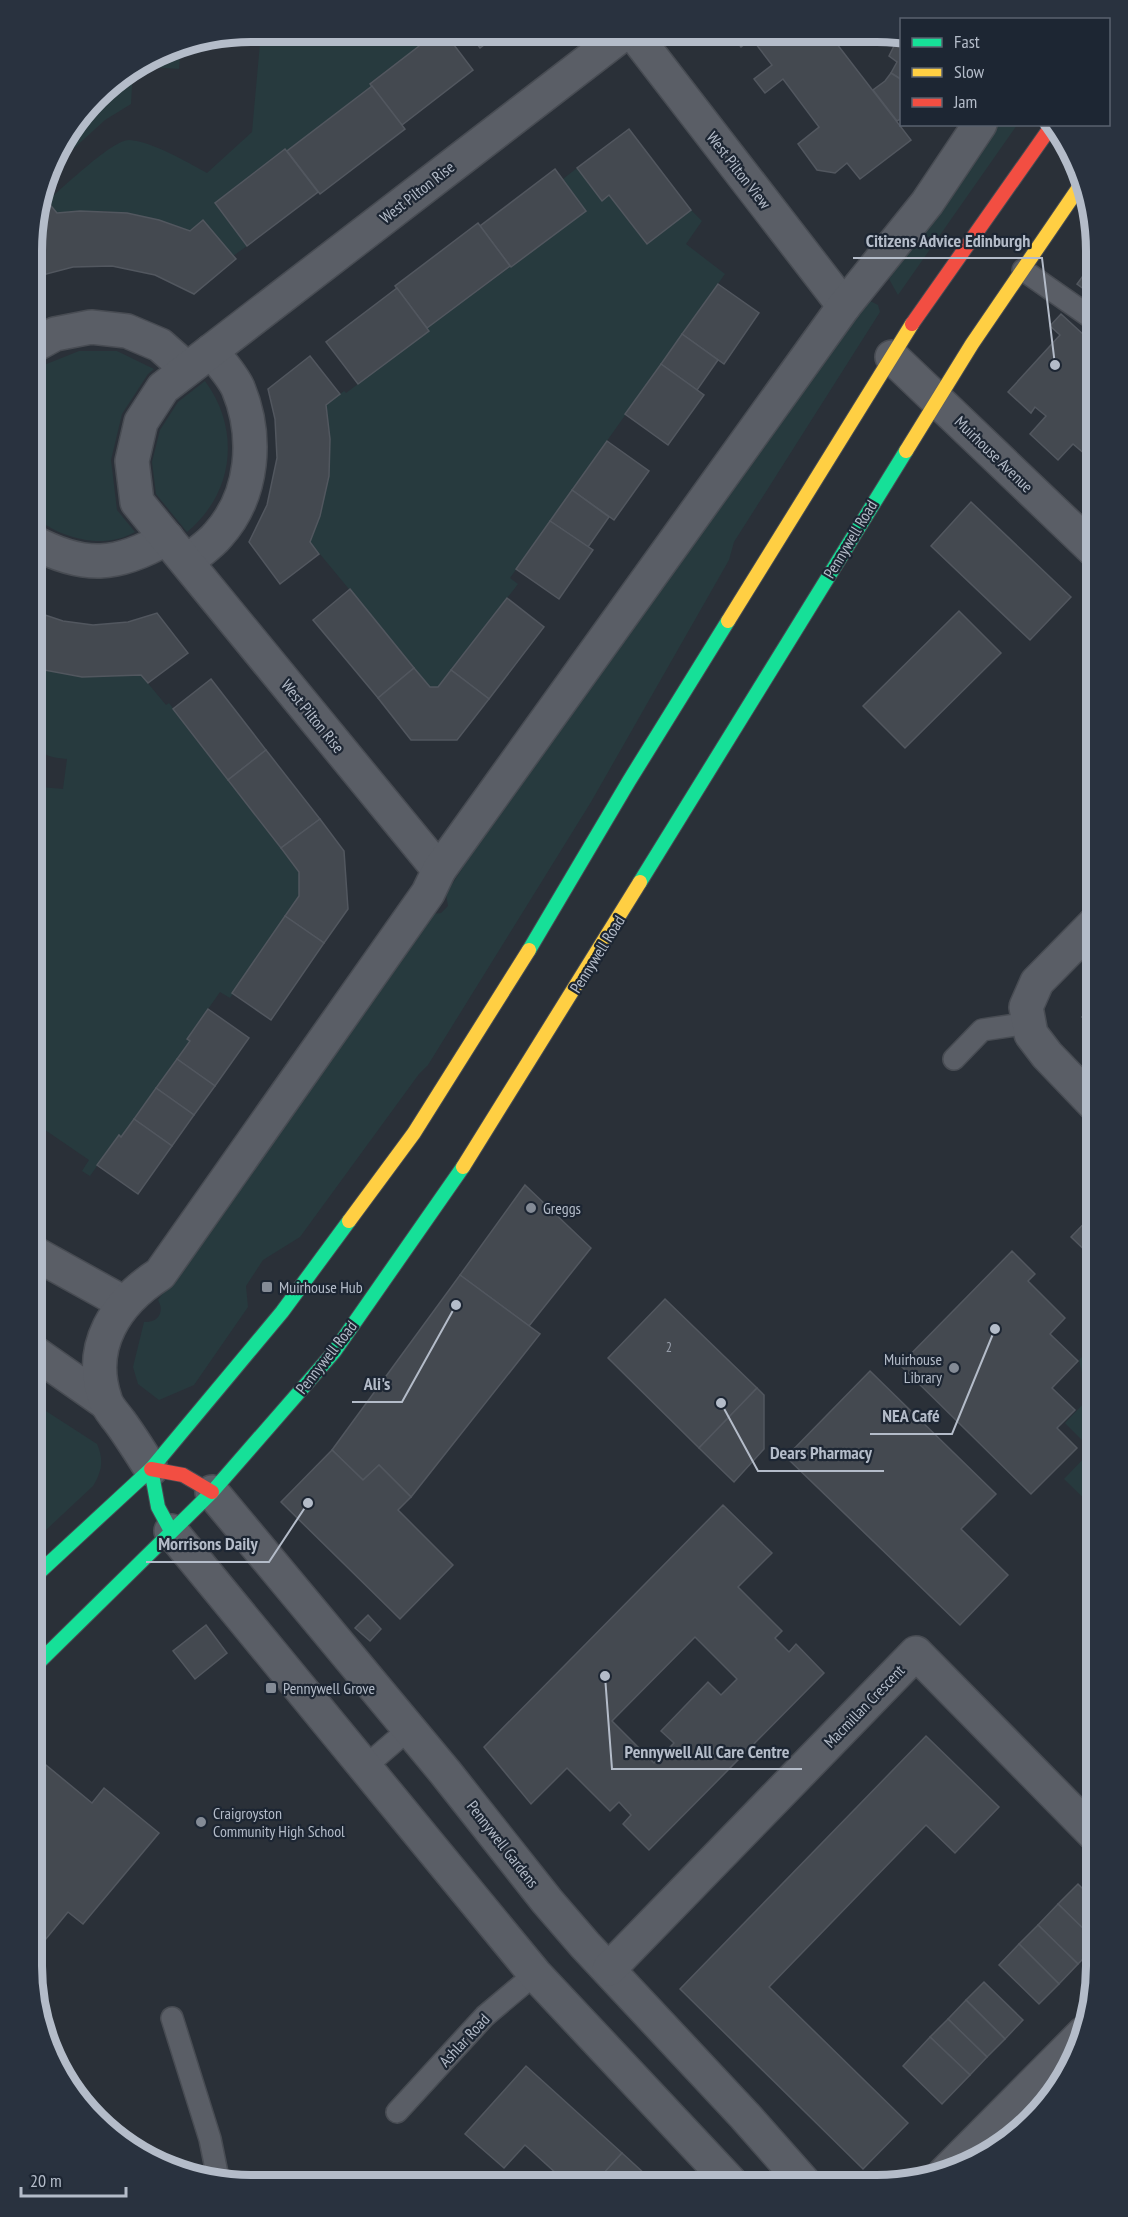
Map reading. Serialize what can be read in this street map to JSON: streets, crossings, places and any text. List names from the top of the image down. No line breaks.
{"streets":{"street":["West Pilton View","West Pilton Rise","Muirhouse Avenue","Pennywell Road","Macmillan Crescent","Pennywell Gardens"],"lane":["Ashlar Road"]},"crossings":[["Muirhouse Avenue","Pennywell Road"],["Pennywell Road","Pennywell Gardens"],["Macmillan Crescent","Pennywell Gardens"]],"places":{"other":["Citizens Advice Edinburgh","Greggs","Ali's","NEA Café","Muirhouse Library","Dears Pharmacy","Morrisons Daily","Pennywell All Care Centre","Craigroyston Community High School"],"transit":["Muirhouse Hub","Pennywell Grove"]},"house_numbers":["2"],"legend":["Fast","Slow","Jam"],"scale_bar":"20 m"}
